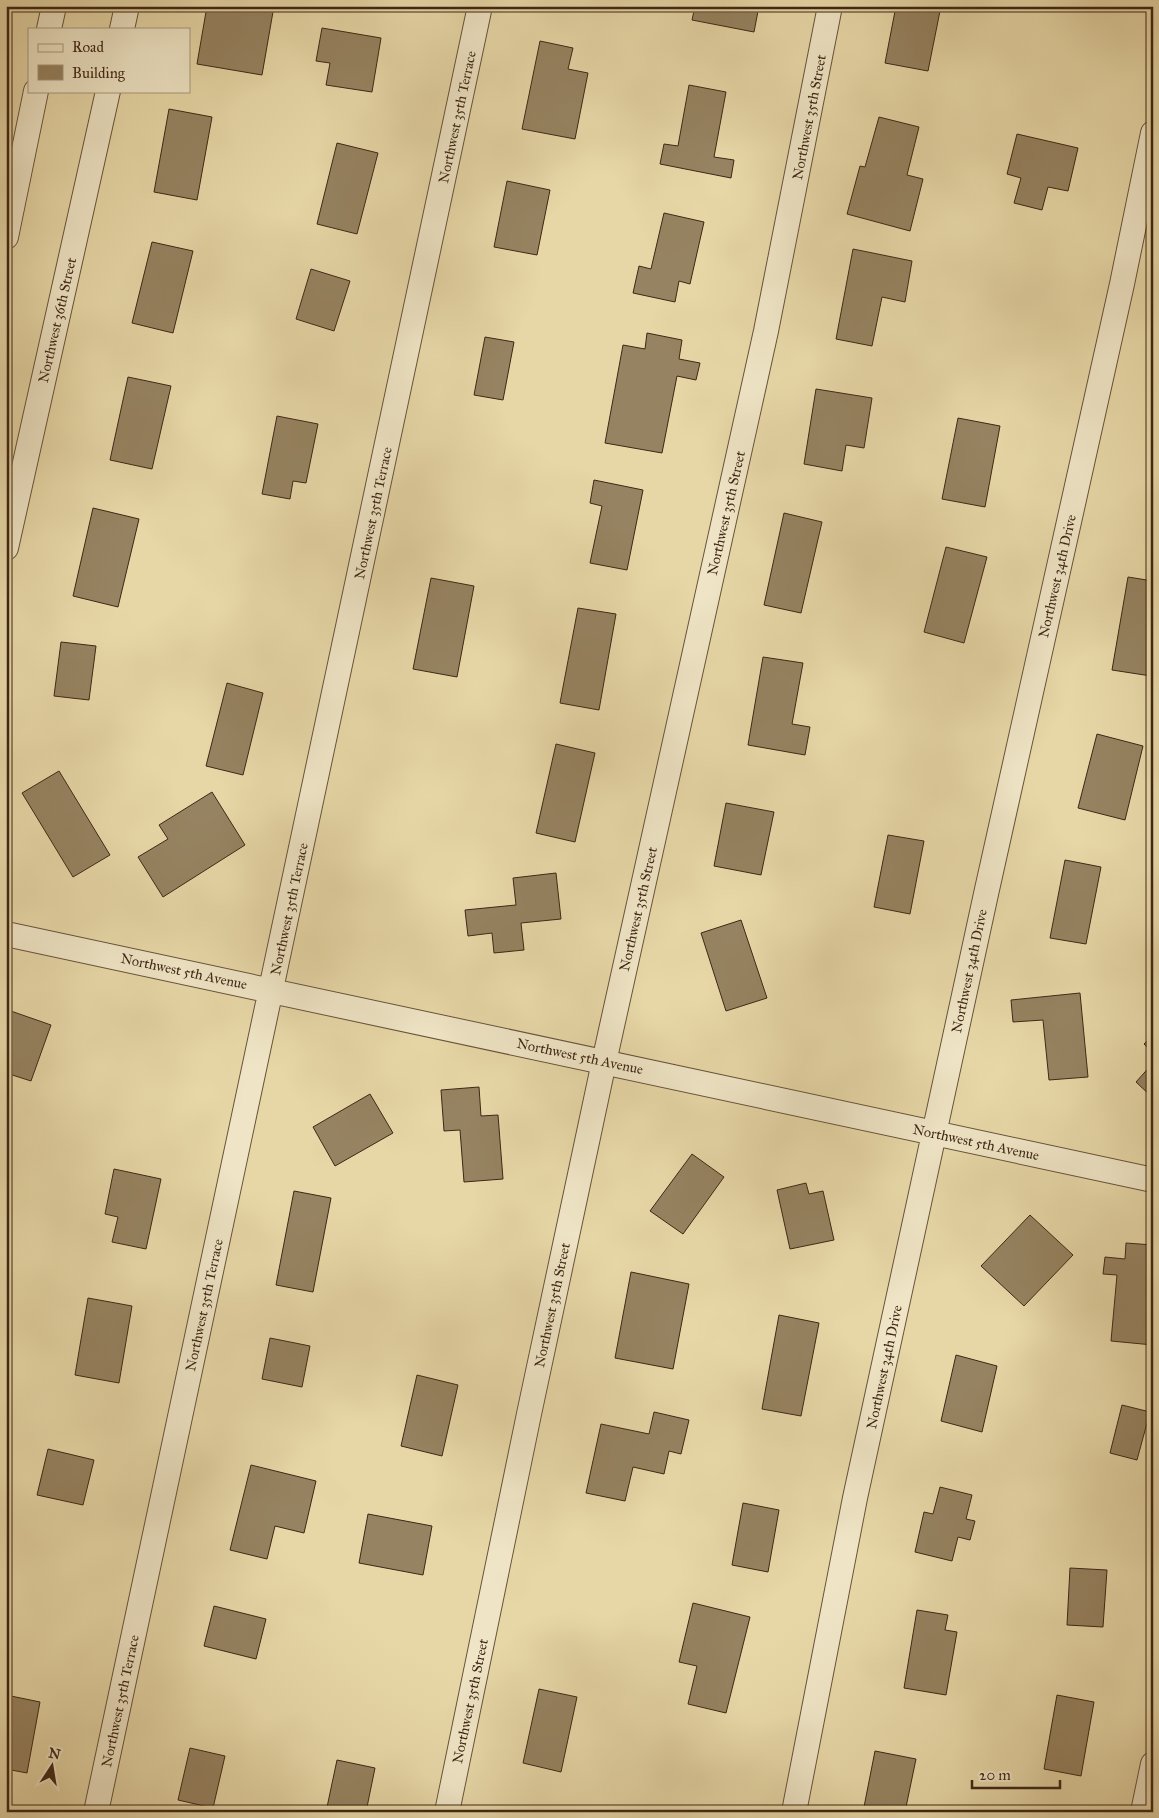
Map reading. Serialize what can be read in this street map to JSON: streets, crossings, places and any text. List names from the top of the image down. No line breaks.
{"streets":{"street":["Northwest 35th Terrace","Northwest 35th Street","Northwest 36th Street","Northwest 34th Drive","Northwest 5th Avenue"]},"crossings":[["Northwest 35th Terrace","Northwest 5th Avenue"],["Northwest 35th Street","Northwest 5th Avenue"],["Northwest 34th Drive","Northwest 5th Avenue"]],"legend":["Road","Building"],"scale_bar":"20 m","north":"top"}
